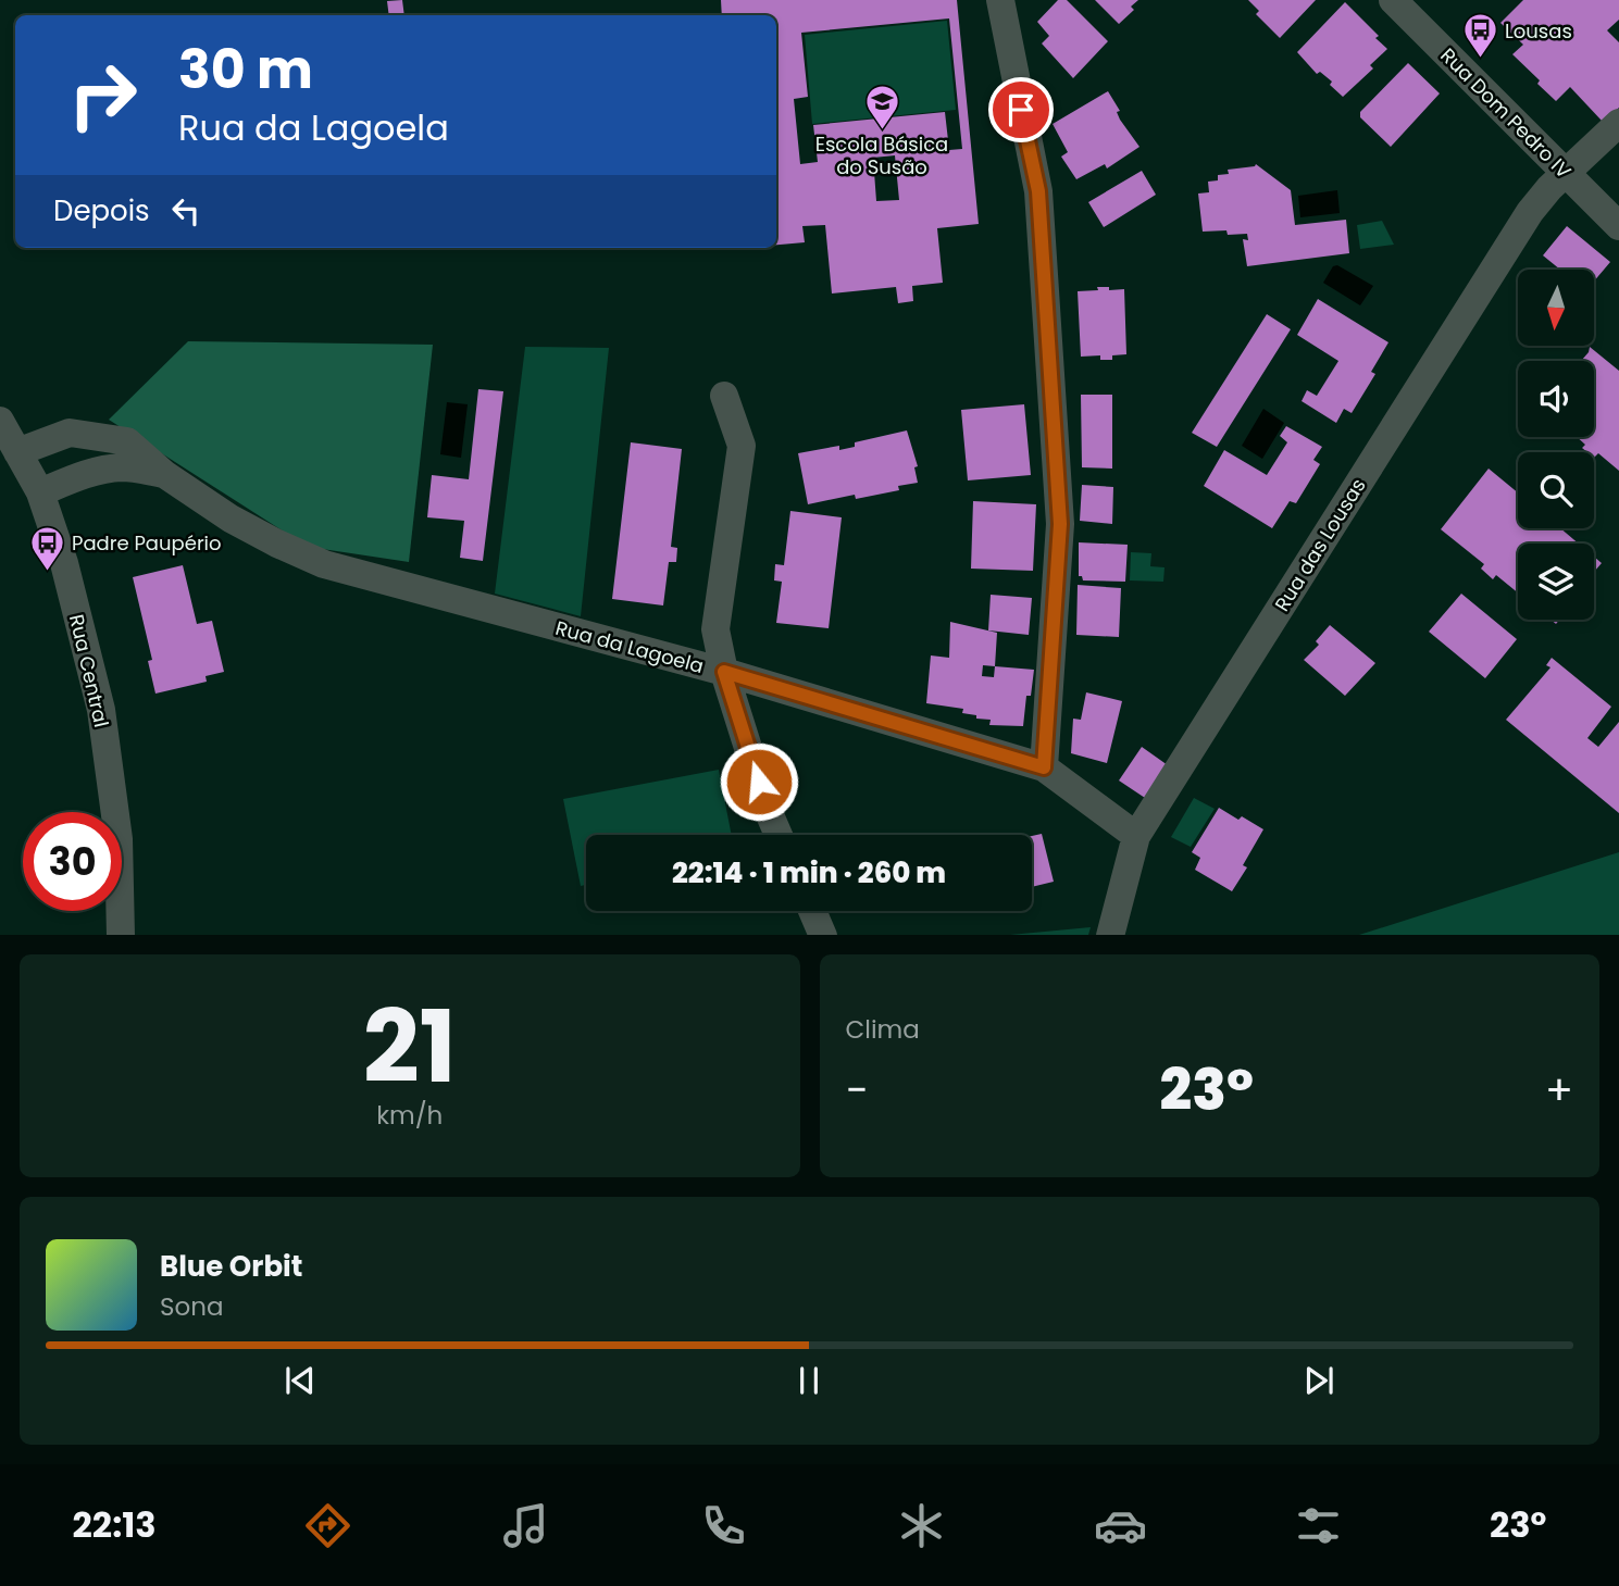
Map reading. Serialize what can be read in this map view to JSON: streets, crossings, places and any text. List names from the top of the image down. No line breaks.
{"streets":{"street":["Rua Dom Pedro IV","Rua das Lousas","Rua da Lagoela","Rua Central"]},"crossings":[["Rua Dom Pedro IV","Rua das Lousas"],["Rua das Lousas","Rua da Lagoela"],["Rua da Lagoela","Rua Central"]],"places":{"bus stop":["Lousas","Padre Paupério"],"school or university":["Escola Básica do Susão"]},"north":"bottom","page":{"turn":["30 m","Rua da Lagoela"],"then":"Depois","limit":"30","trip":"22:14 · 1 min · 260 m","tile":[["21","km/h"],"Clima"],"heat":["−","23°","+"],"song":["Blue Orbit","Sona"],"tabs":["22:13","23°"]}}
